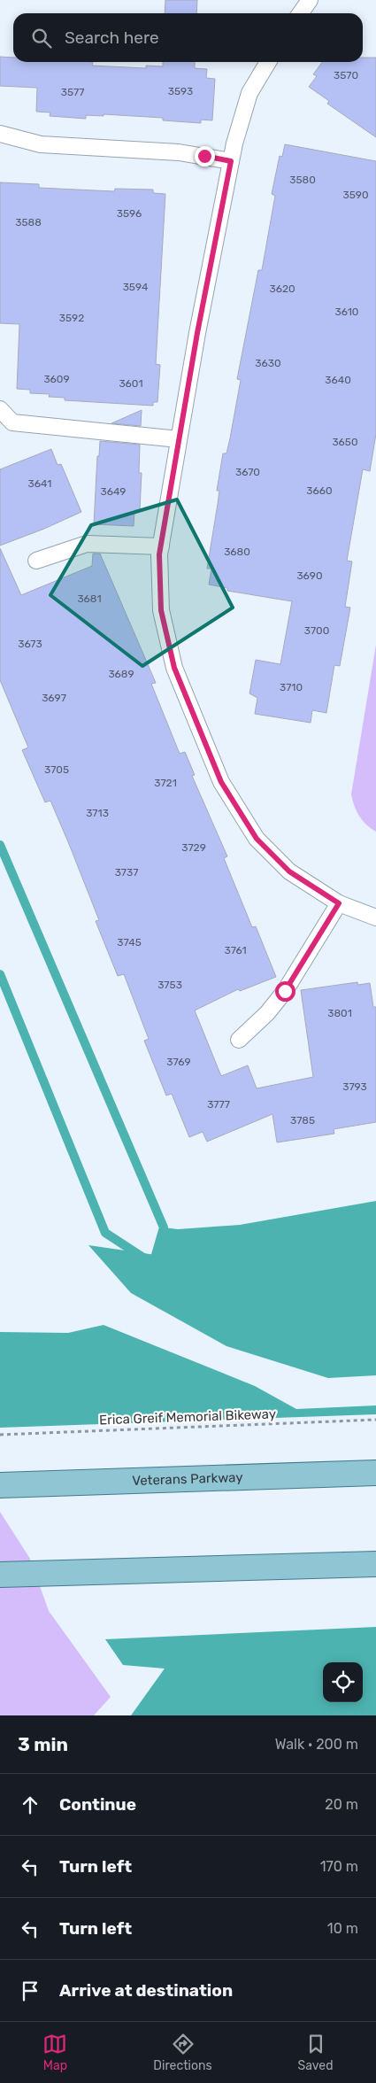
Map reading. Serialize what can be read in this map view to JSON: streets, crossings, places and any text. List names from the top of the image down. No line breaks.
{"streets":{"main road":["Veterans Parkway"],"path":["Erica Greif Memorial Bikeway"]},"house_numbers":["3570","3593","3577","3580","3590","3596","3588","3594","3620","3610","3592","3630","3609","3640","3601","3650","3670","3641","3660","3649","3680","3690","3681","3700","3673","3689","3710","3697","3705","3721","3713","3729","3737","3745","3761","3753","3801","3769","3793","3777","3785"],"page":{"search":"Search here","heading":["3 min","Walk · 200 m"],"list":[["Continue","20 m"],["Turn left","170 m"],["Turn left","10 m"],"Arrive at destination"],"nav":["Map","Directions","Saved"]}}
